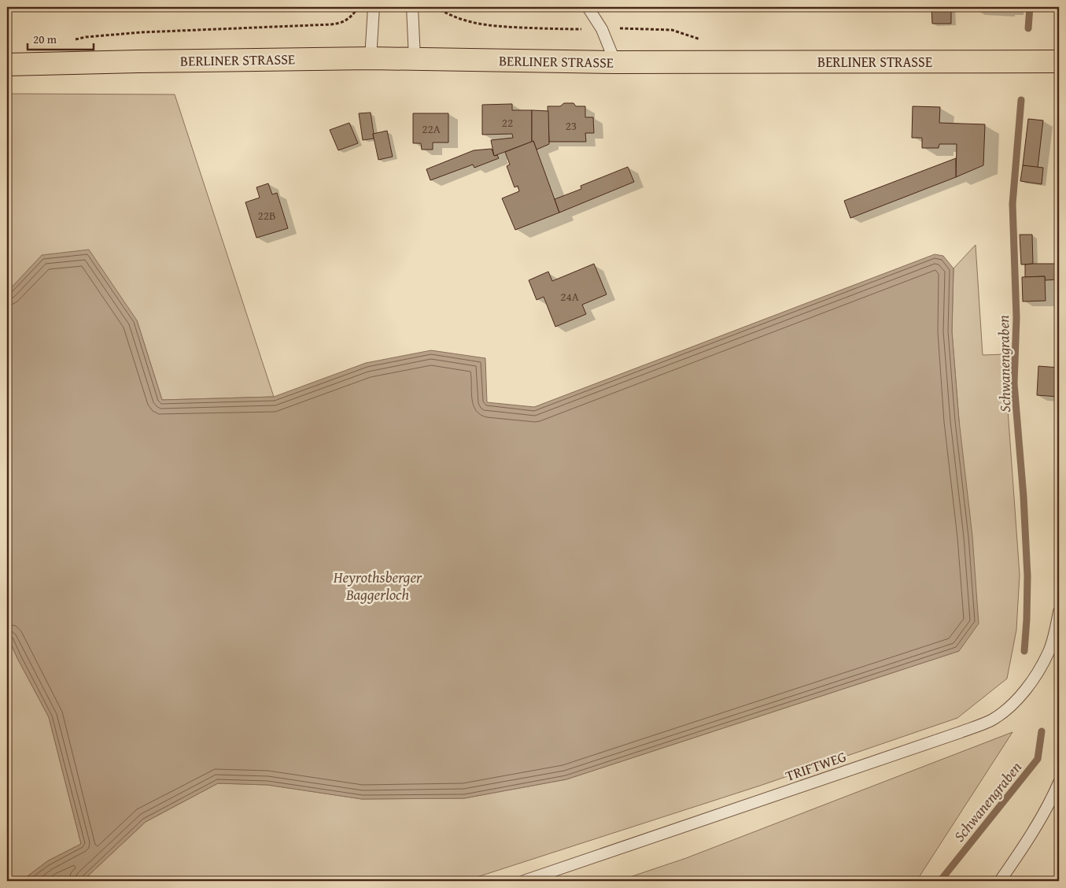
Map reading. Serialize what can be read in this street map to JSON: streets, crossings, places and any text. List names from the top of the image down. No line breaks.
{"streets":{"main road":["BERLINER STRASSE"],"lane":["TRIFTWEG"]},"water":["Schwanengraben","Heyrothsberger Baggerloch"],"house_numbers":["22","23","22A","22B","24A"],"scale_bar":"20 m"}
